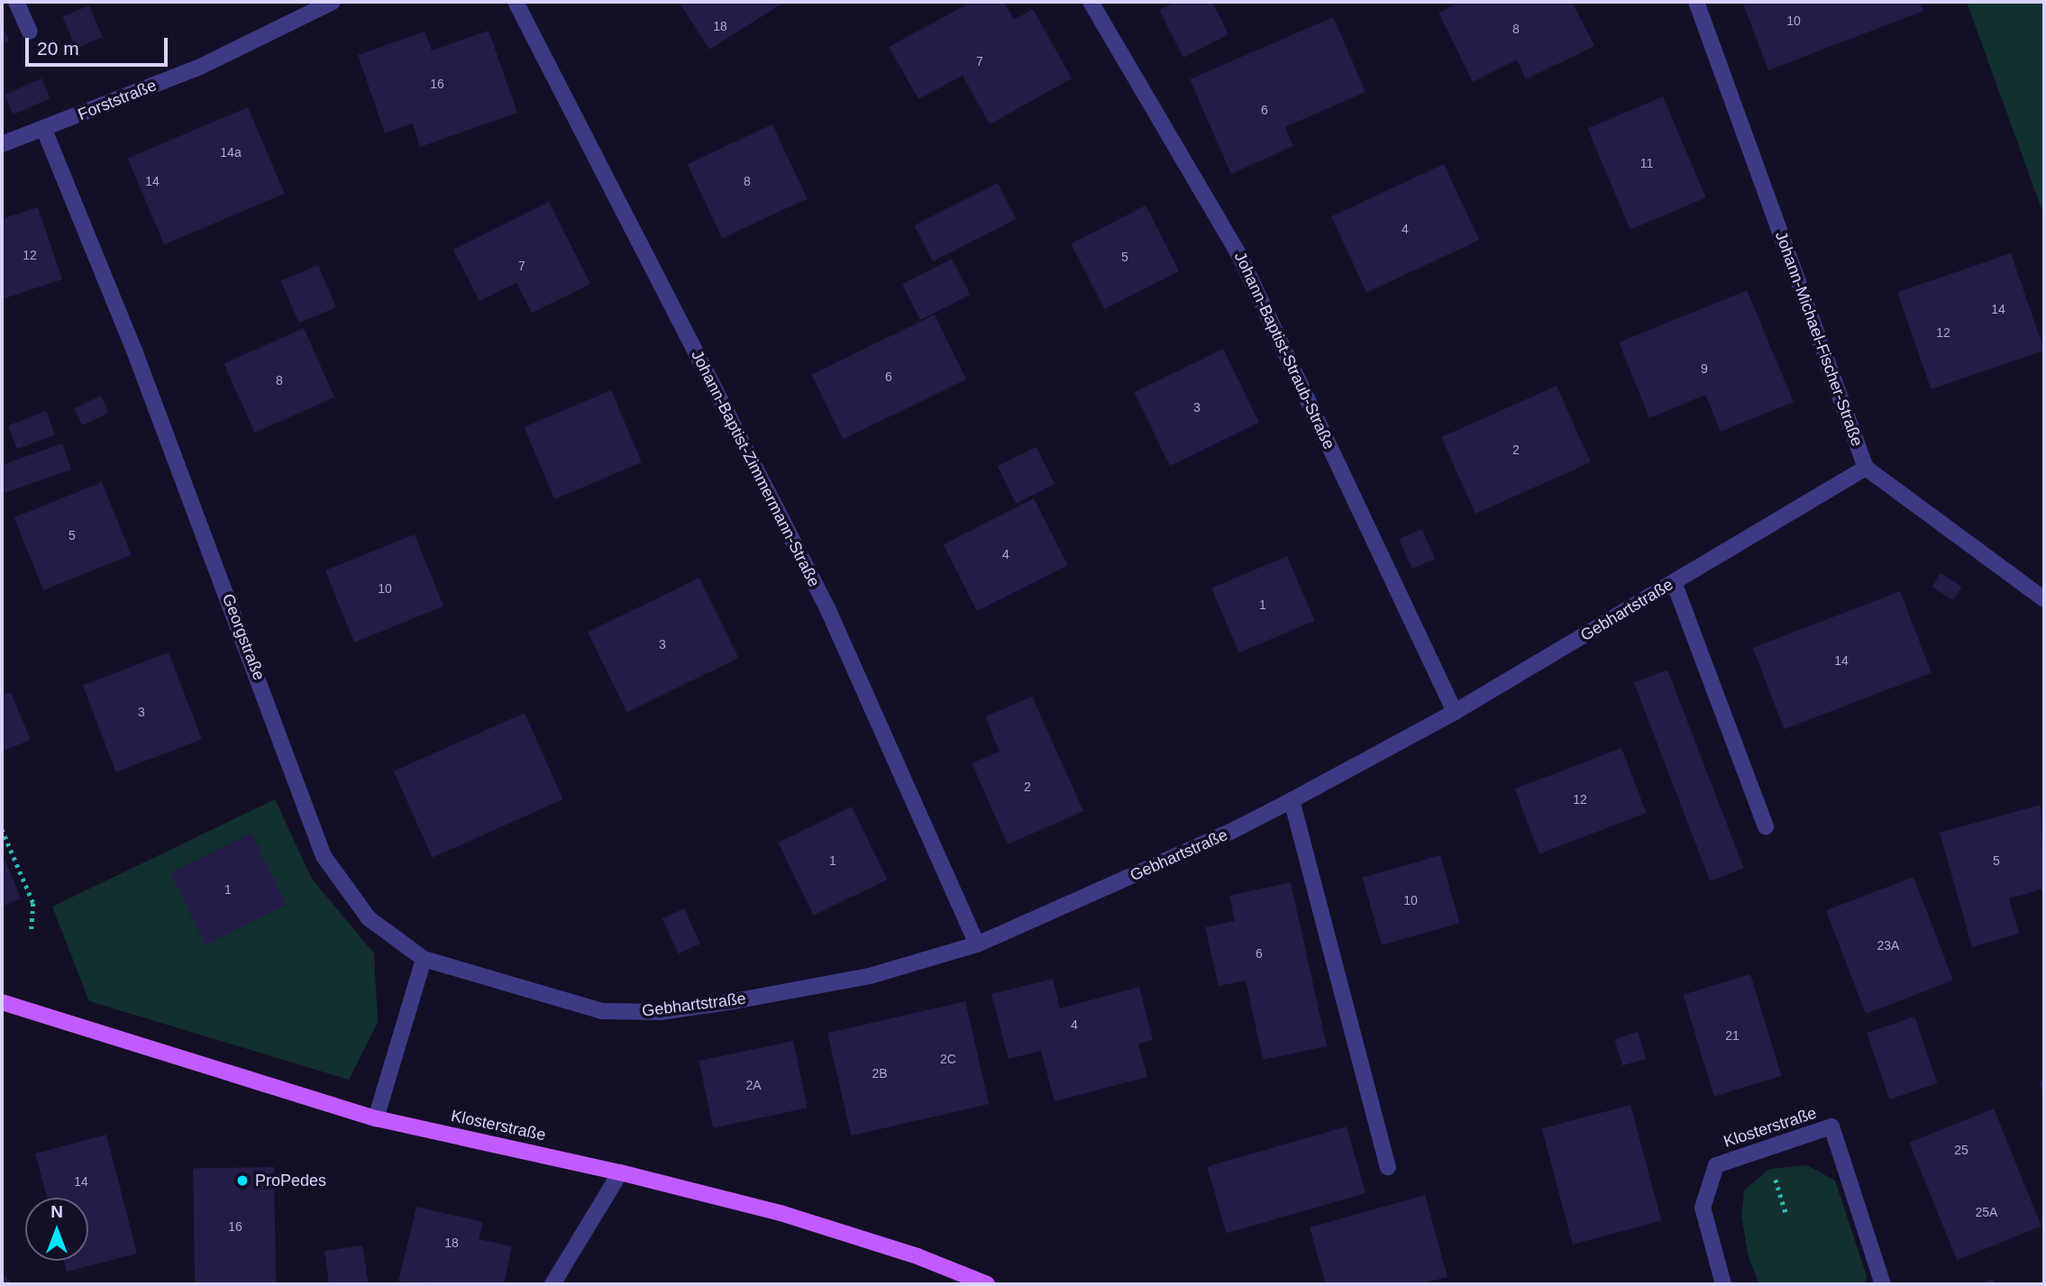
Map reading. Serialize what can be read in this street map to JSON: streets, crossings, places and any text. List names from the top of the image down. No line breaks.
{"streets":{"main road":["Klosterstraße"],"street":["Forststraße","Johann-Michael-Fischer-Straße","Johann-Baptist-Straub-Straße","Johann-Baptist-Zimmermann-Straße","Gebhartstraße","Georgstraße"]},"crossings":[["Forststraße","Georgstraße"],["Johann-Michael-Fischer-Straße","Gebhartstraße"],["Johann-Baptist-Straub-Straße","Gebhartstraße"],["Johann-Baptist-Zimmermann-Straße","Gebhartstraße"],["Gebhartstraße","Georgstraße"]],"places":["ProPedes"],"house_numbers":["10","18","8","7","16","6","14a","11","14","8","4","12","5","7","14","12","9","6","8","3","2","5","4","10","1","3","14","3","2","12","1","5","1","10","23A","6","4","21","2C","2B","2A","25","14","25A","16","18"],"scale_bar":"20 m","north":"top"}
